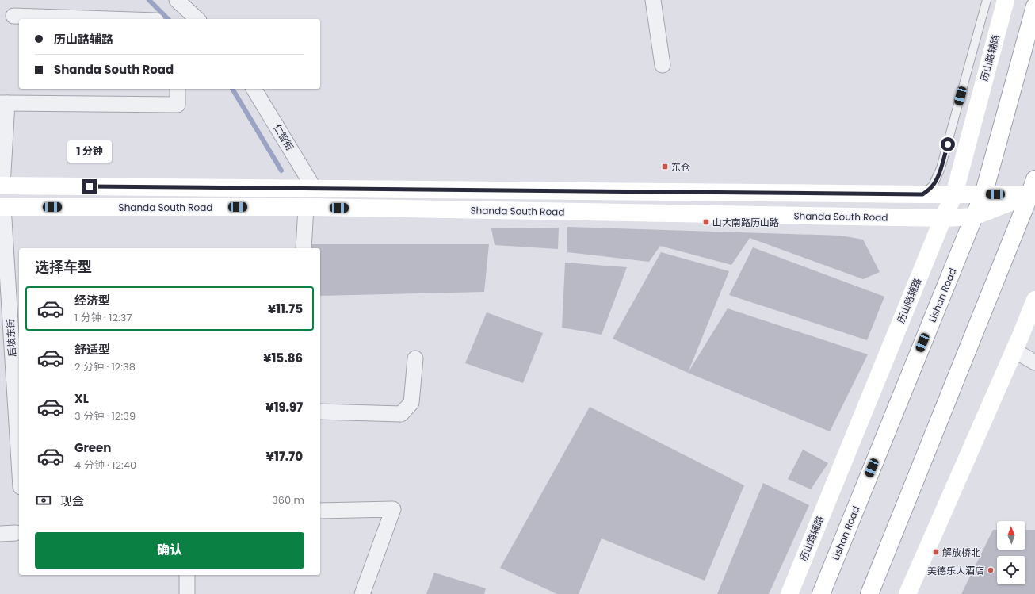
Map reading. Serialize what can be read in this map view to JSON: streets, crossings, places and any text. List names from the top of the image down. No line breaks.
{"streets":{"main road":["历山路辅路","Shanda South Road","Lishan Road"],"street":["仁智街","后坡东街"]},"crossings":[["历山路辅路","Shanda South Road"],["仁智街","Shanda South Road"],["Shanda South Road","Lishan Road"],["Shanda South Road","后坡东街"]],"places":{"transit":["东仓","山大南路历山路","解放桥北"],"other":["美德乐大酒店"]},"north":"top","page":{"banner":["历山路辅路","Shanda South Road"],"bubble":"1 分钟","heading":"选择车型","list":[{"name":"经济型","note":"1 分钟 · 12:37","value":"¥11.75"},{"name":"舒适型","note":"2 分钟 · 12:38","value":"¥15.86"},{"name":"XL","note":"3 分钟 · 12:39","value":"¥19.97"},{"name":"Green","note":"4 分钟 · 12:40","value":"¥17.70"}],"pay":["现金","360 m"],"buttons":"确认"}}
